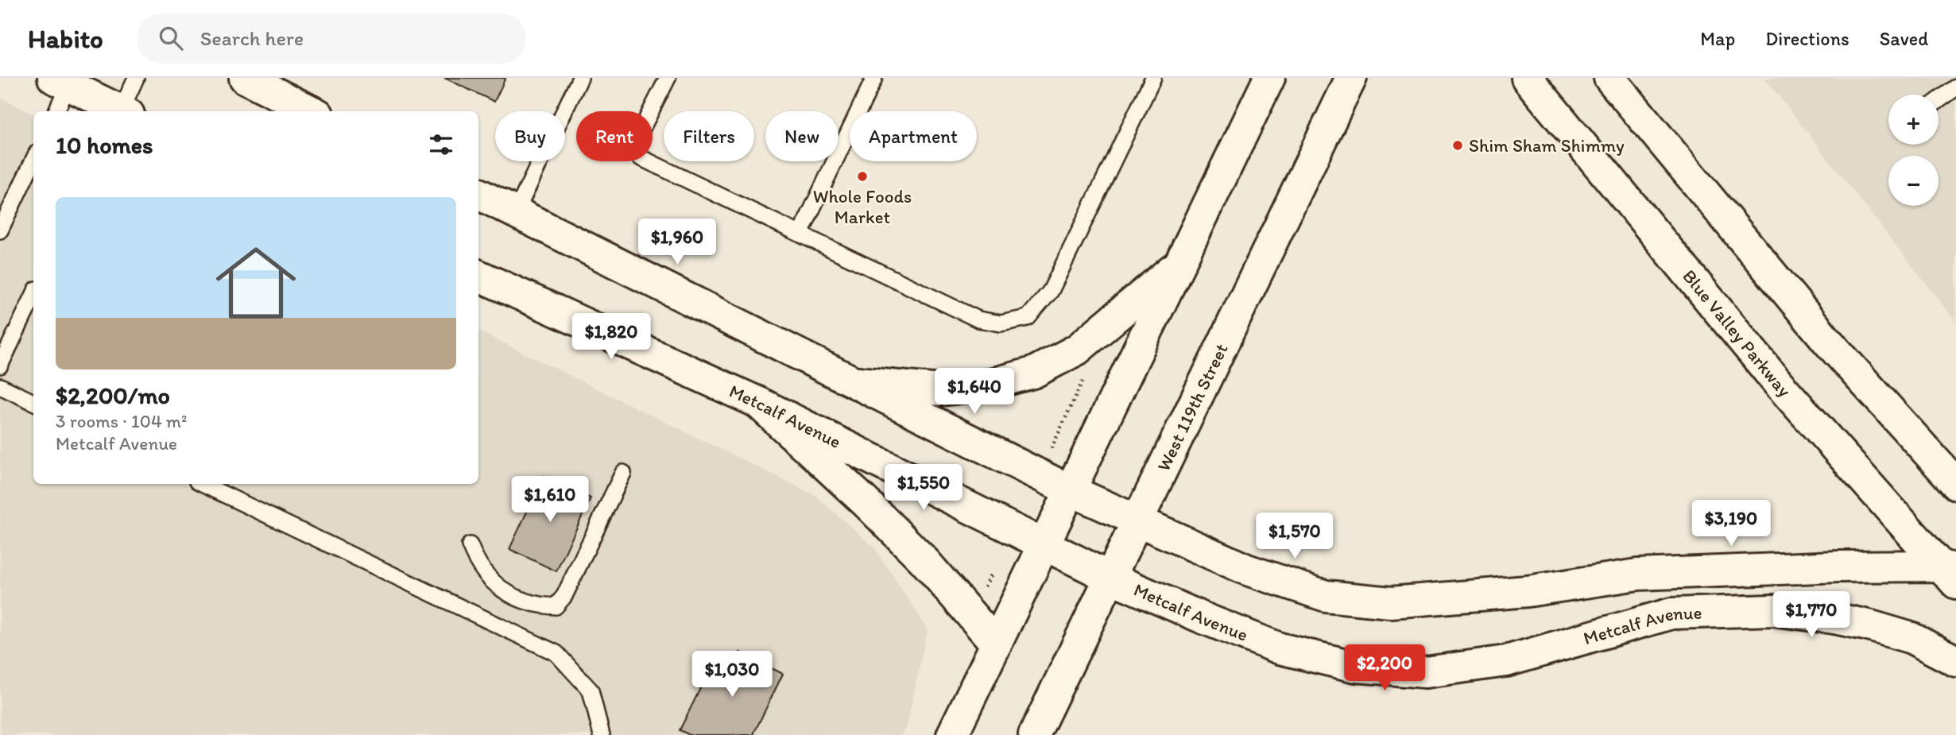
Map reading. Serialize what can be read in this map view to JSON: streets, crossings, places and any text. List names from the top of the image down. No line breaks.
{"streets":{"main road":["Blue Valley Parkway","West 119th Street","Metcalf Avenue"]},"crossings":[["West 119th Street","Metcalf Avenue"]],"places":["Shim Sham Shimmy","Whole Foods Market"],"page":{"header":"Habito","search":"Search here","nav":["Map","Directions","Saved"],"map_buttons":["+","−"],"chip":["Buy","Rent","Filters","New","Apartment"],"heading":"10 homes","list":[{"name":"$2,200/mo","note":"3 rooms · 104 m² · Metcalf Avenue"}],"price":["$1,960","$1,820","$1,640","$1,550","$1,610","$3,190","$1,570","$1,770","$2,200","$1,030"]}}
